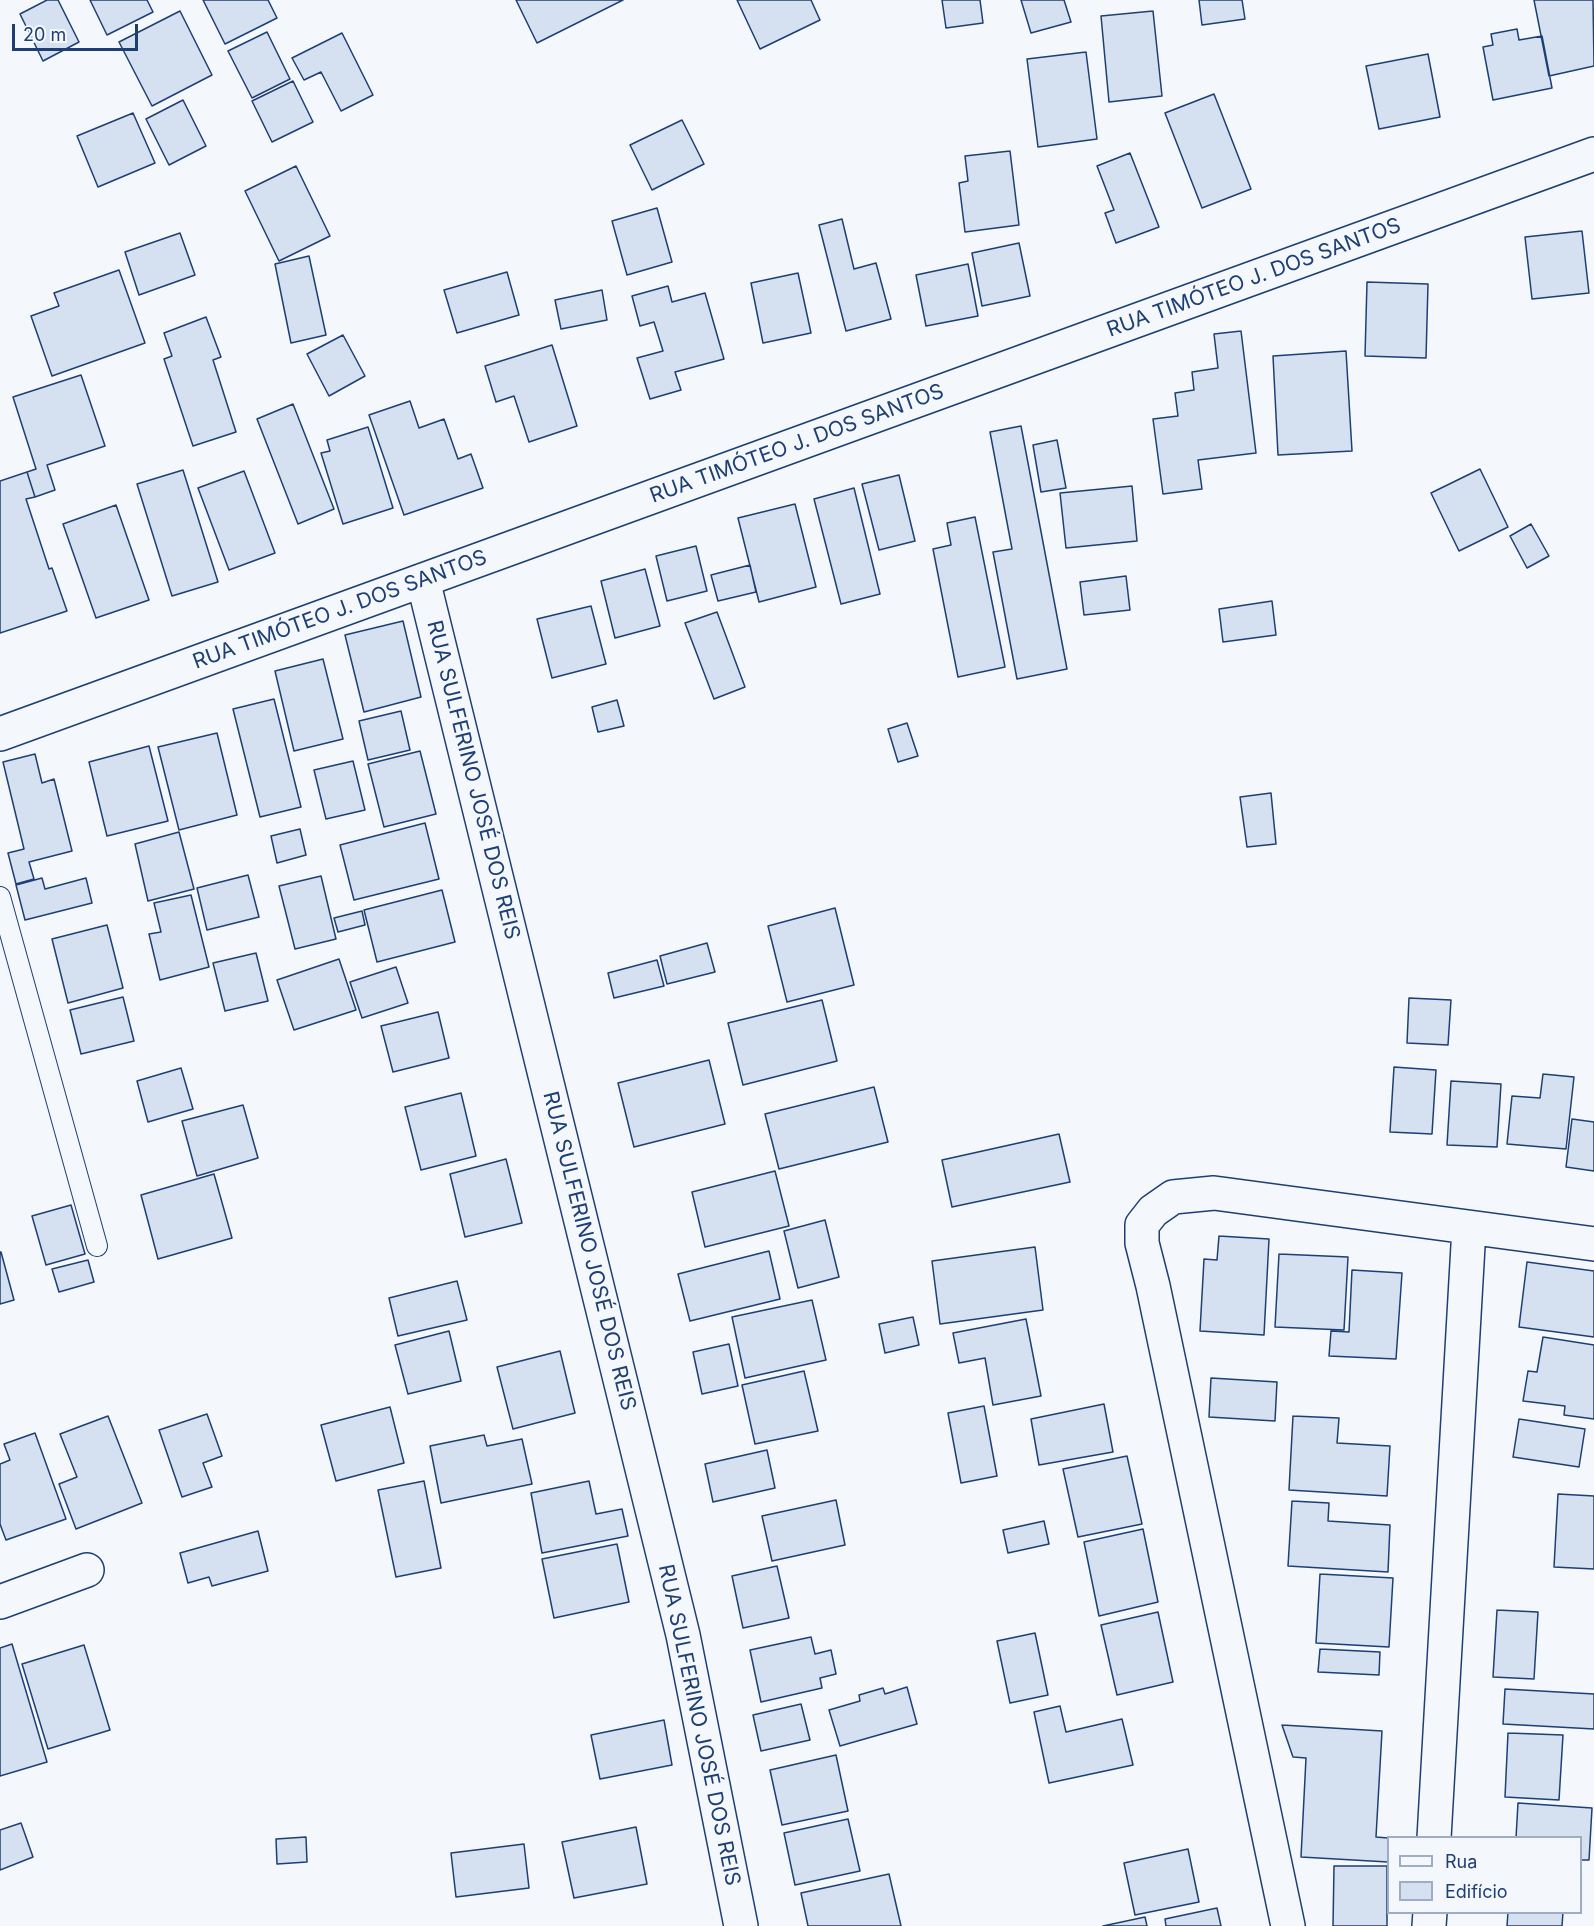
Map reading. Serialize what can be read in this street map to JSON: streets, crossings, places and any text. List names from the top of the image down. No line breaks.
{"streets":{"street":["RUA TIMÓTEO J. DOS SANTOS","RUA SULFERINO JOSÉ DOS REIS"]},"crossings":[["RUA TIMÓTEO J. DOS SANTOS","RUA SULFERINO JOSÉ DOS REIS"]],"legend":["Rua","Edifício"],"scale_bar":"20 m"}
